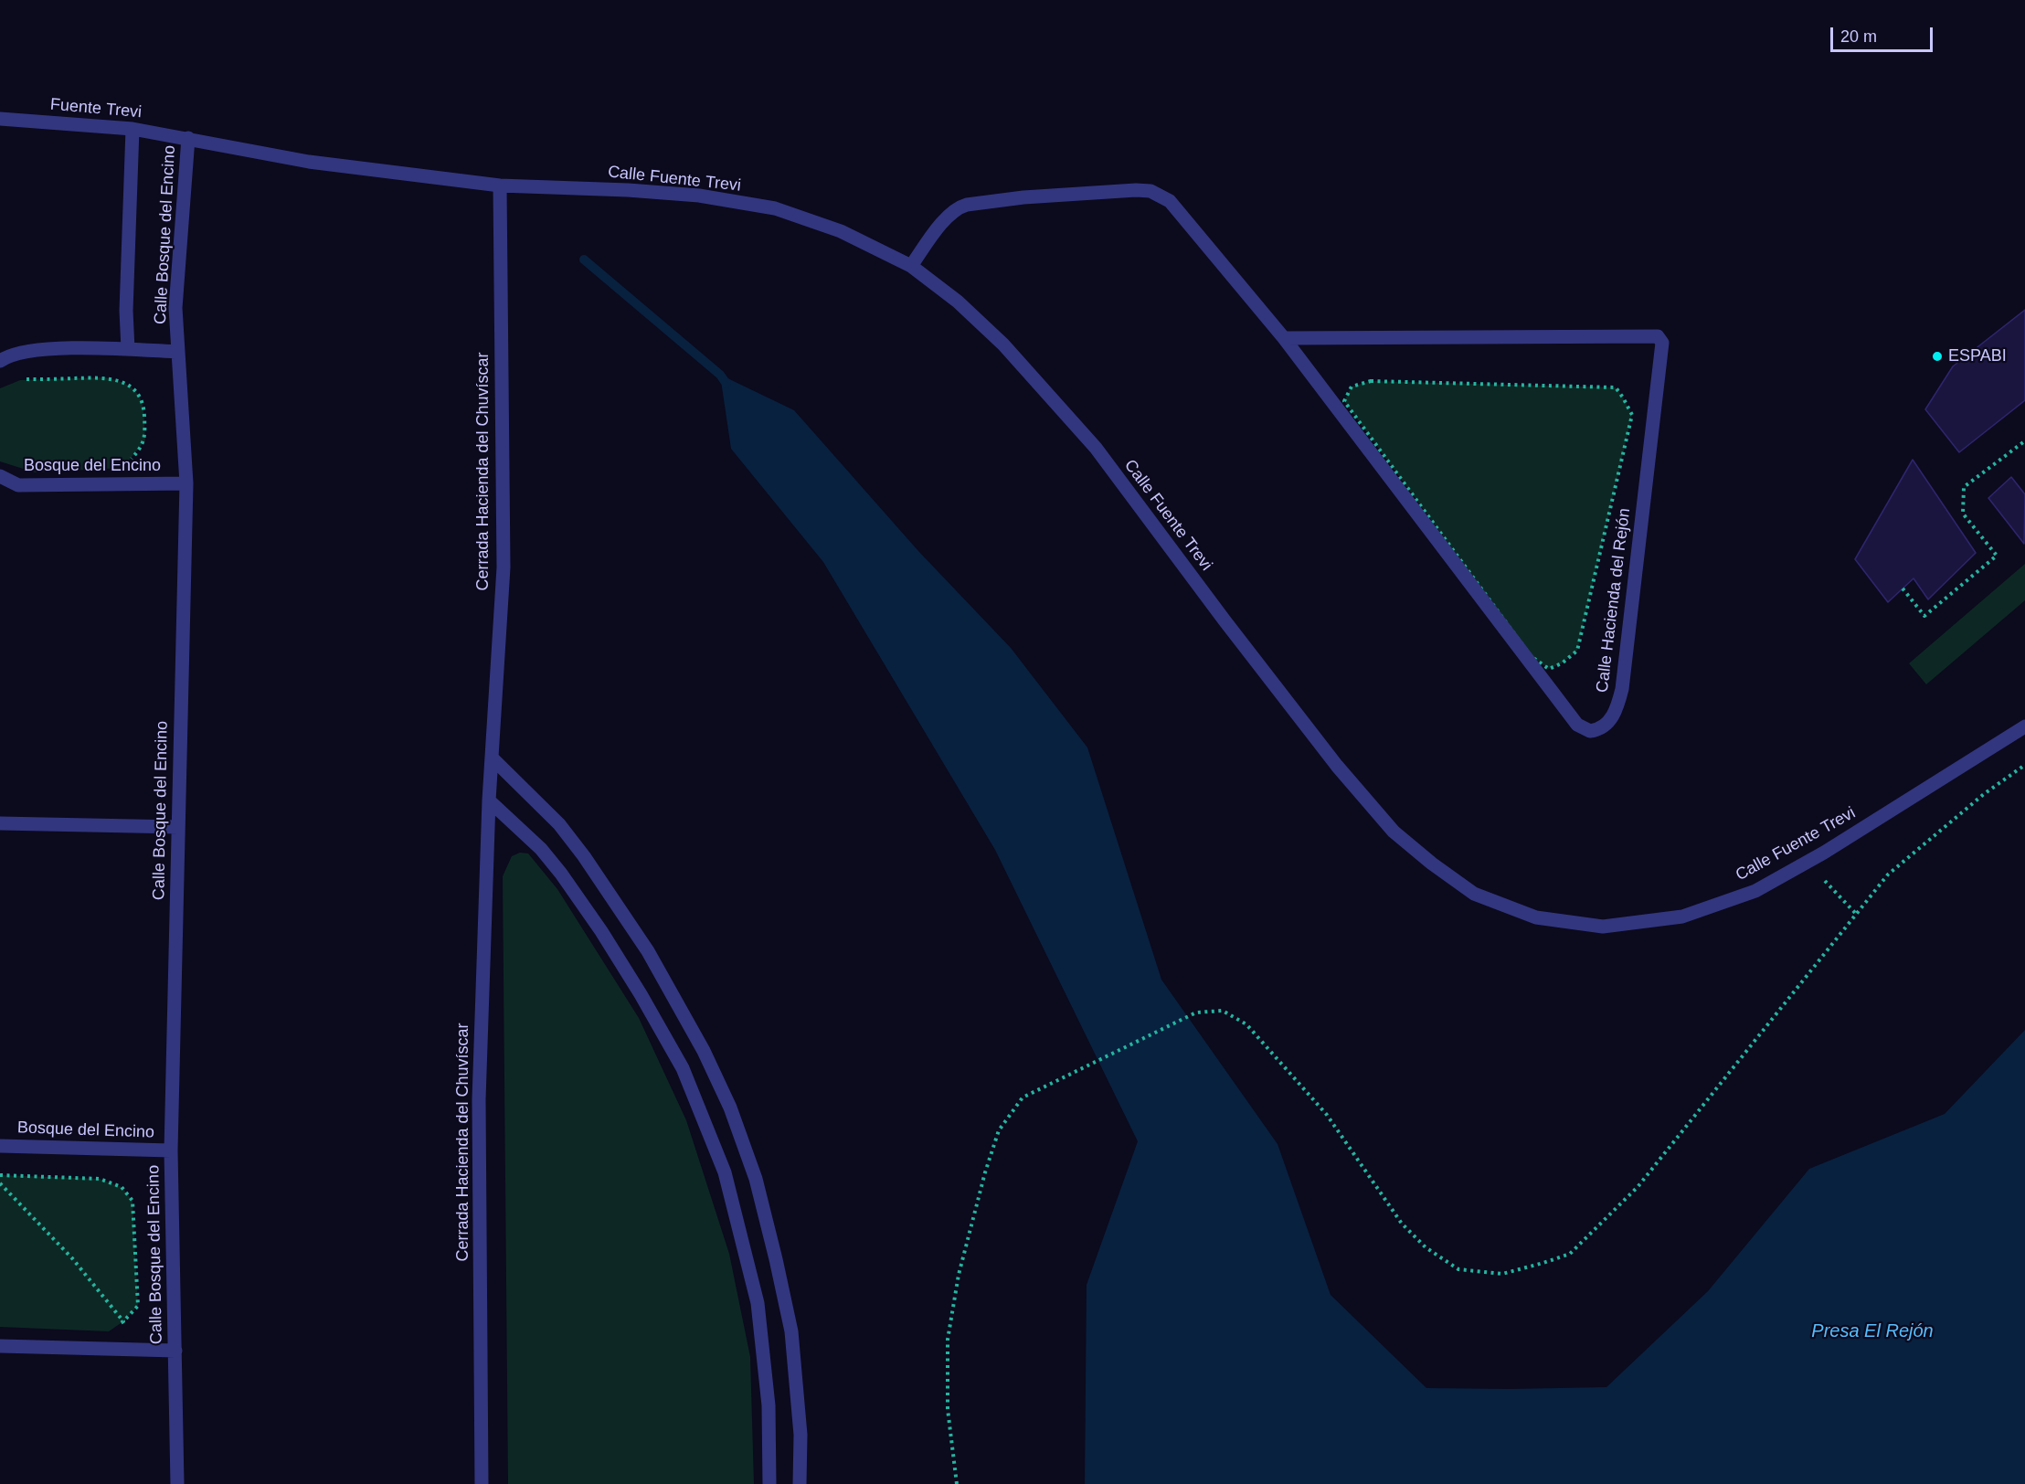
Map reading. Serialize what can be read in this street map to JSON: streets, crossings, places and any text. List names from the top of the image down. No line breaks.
{"streets":{"street":["Fuente Trevi","Calle Fuente Trevi","Calle Bosque del Encino","Bosque del Encino","Cerrada Hacienda del Chuvíscar","Calle Hacienda del Rejón"]},"crossings":[["Fuente Trevi","Calle Fuente Trevi"],["Fuente Trevi","Calle Bosque del Encino"],["Calle Fuente Trevi","Calle Bosque del Encino"],["Calle Fuente Trevi","Cerrada Hacienda del Chuvíscar"],["Calle Fuente Trevi","Calle Hacienda del Rejón"],["Calle Bosque del Encino","Bosque del Encino"]],"water":["Presa El Rejón"],"places":["ESPABI"],"scale_bar":"20 m"}
